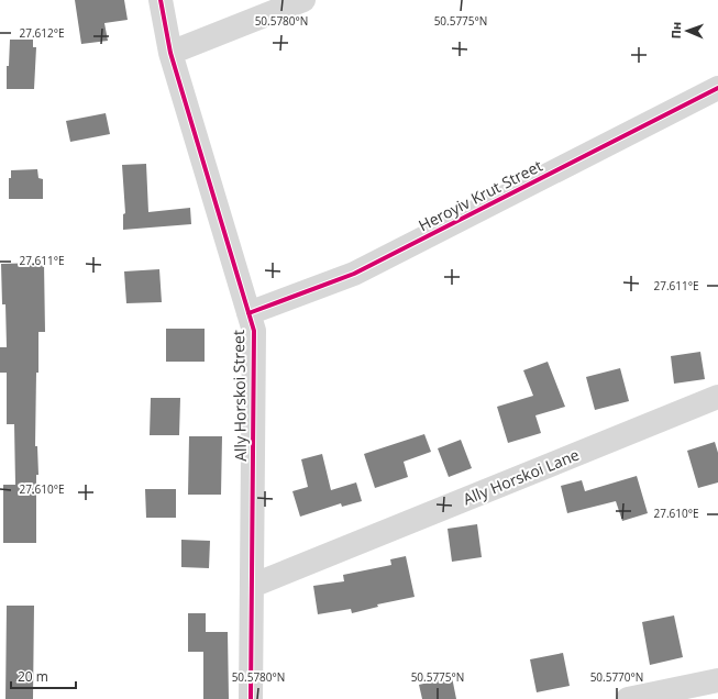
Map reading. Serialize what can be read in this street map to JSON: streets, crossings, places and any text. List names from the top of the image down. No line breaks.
{"streets":{"street":["Heroyiv Krut Street","Ally Horskoi Street","Ally Horskoi Lane"]},"crossings":[["Heroyiv Krut Street","Ally Horskoi Street"],["Ally Horskoi Street","Ally Horskoi Lane"]],"scale_bar":"20 m","north":"left","coordinates":["50.5780°N","50.5775°N","27.612°E","27.611°E","27.610°E","50.5770°N"]}
